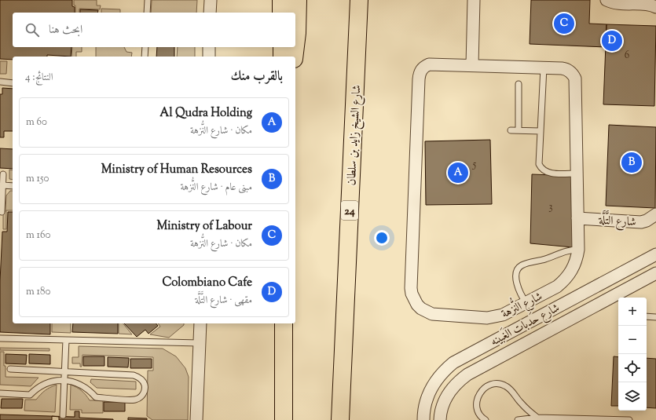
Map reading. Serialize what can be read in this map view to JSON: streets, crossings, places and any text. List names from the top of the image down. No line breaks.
{"streets":{"highway":["شارع الشيخ زايد بن سلطان","24"],"street":["شارع التَّلَّة","شارع النُّزهة","شارع حَدبات الغَبينه"]},"crossings":[["شارع التَّلَّة","شارع النُّزهة"]],"house_numbers":["6","5","3"],"page":{"pins":["C","D","B","A"],"search":"ابحث هنا","heading":["بالقرب منك","النتائج: 4"],"list":[{"mark":"A","name":"Al Qudra Holding","note":"مكان · شارع النُّزهة","value":"60 m"},{"mark":"B","name":"Ministry of Human Resources","note":"مبنى عام · شارع النُّزهة","value":"150 m"},{"mark":"C","name":"Ministry of Labour","note":"مكان · شارع النُّزهة","value":"160 m"},{"mark":"D","name":"Colombiano Cafe","note":"مقهى · شارع التَّلَّة","value":"180 m"}],"map_buttons":["+","−"]}}
